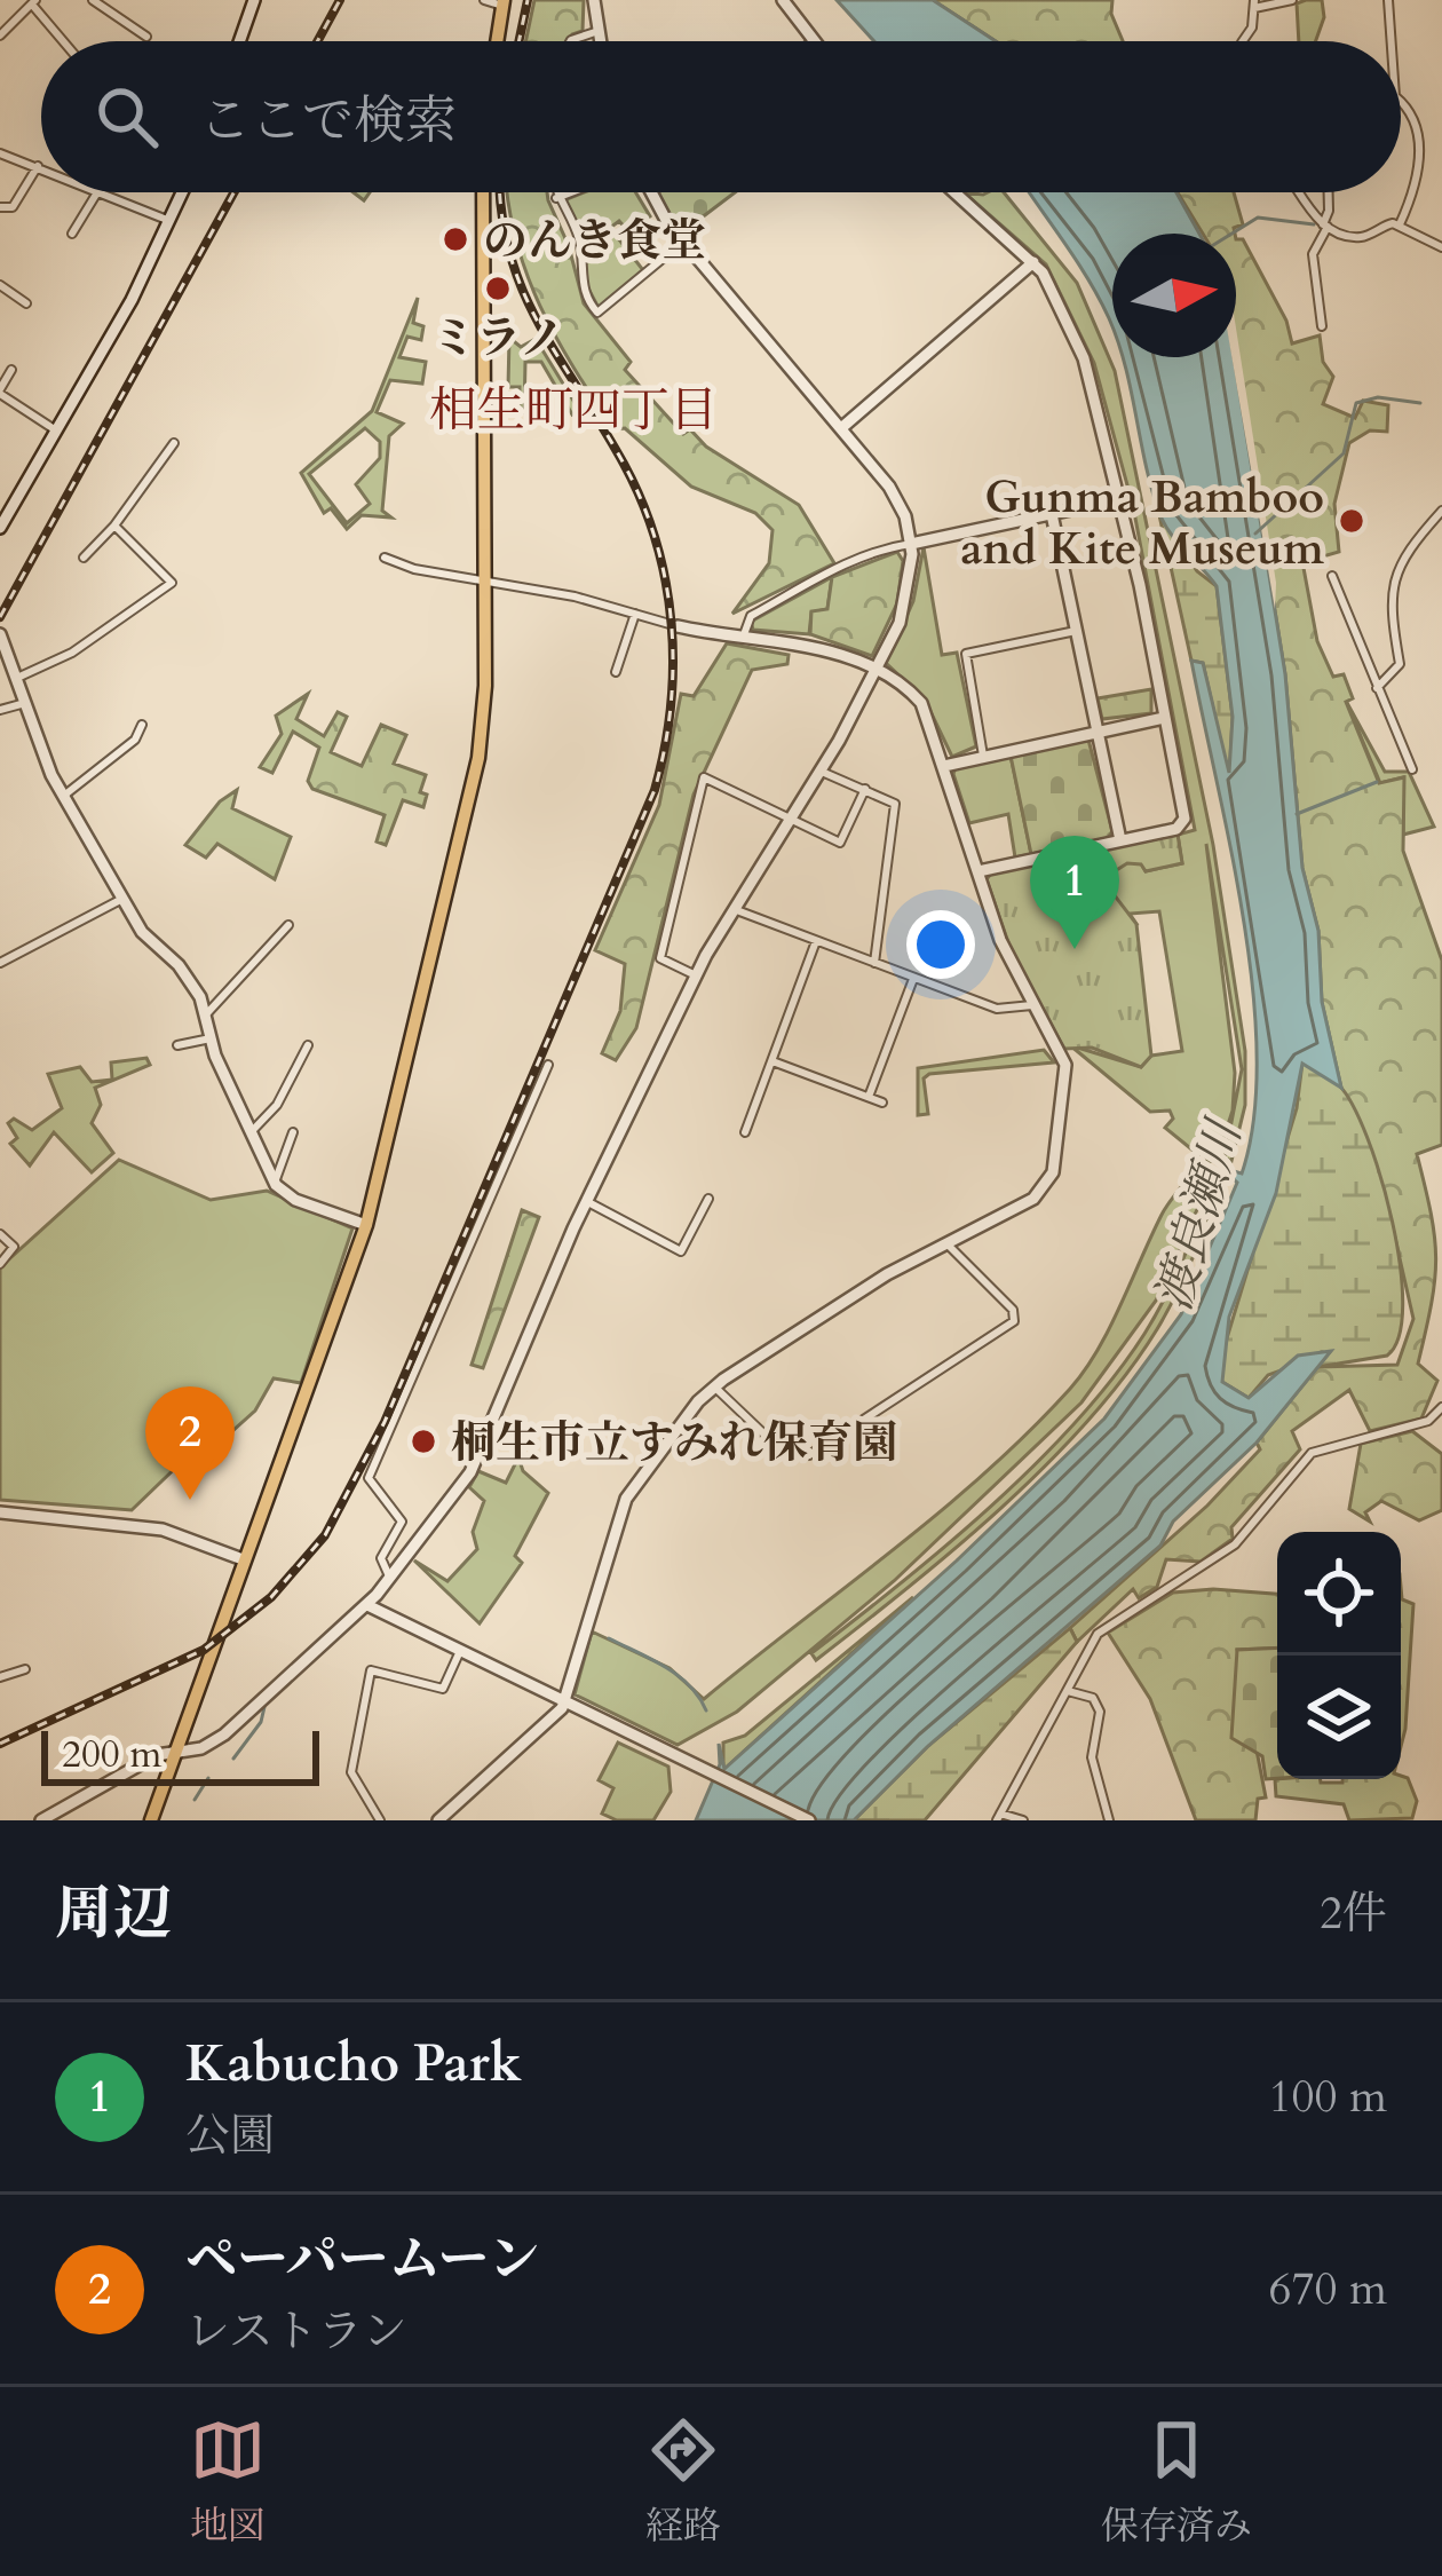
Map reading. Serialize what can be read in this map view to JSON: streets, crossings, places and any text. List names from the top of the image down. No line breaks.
{"districts":["相生町四丁目"],"water":["渡良瀬川"],"places":["のんき食堂","ミラノ","Gunma Bamboo and Kite Museum","桐生市立すみれ保育園"],"scale_bar":"200 m","north":"right","page":{"search":"ここで検索","pins":["1","2"],"scale":"200 m","heading":["周辺","2件"],"list":[{"mark":"1","name":"Kabucho Park","note":"公園","value":"100 m"},{"mark":"2","name":"ペーパームーン","note":"レストラン","value":"670 m"}],"nav":["地図","経路","保存済み"]}}
